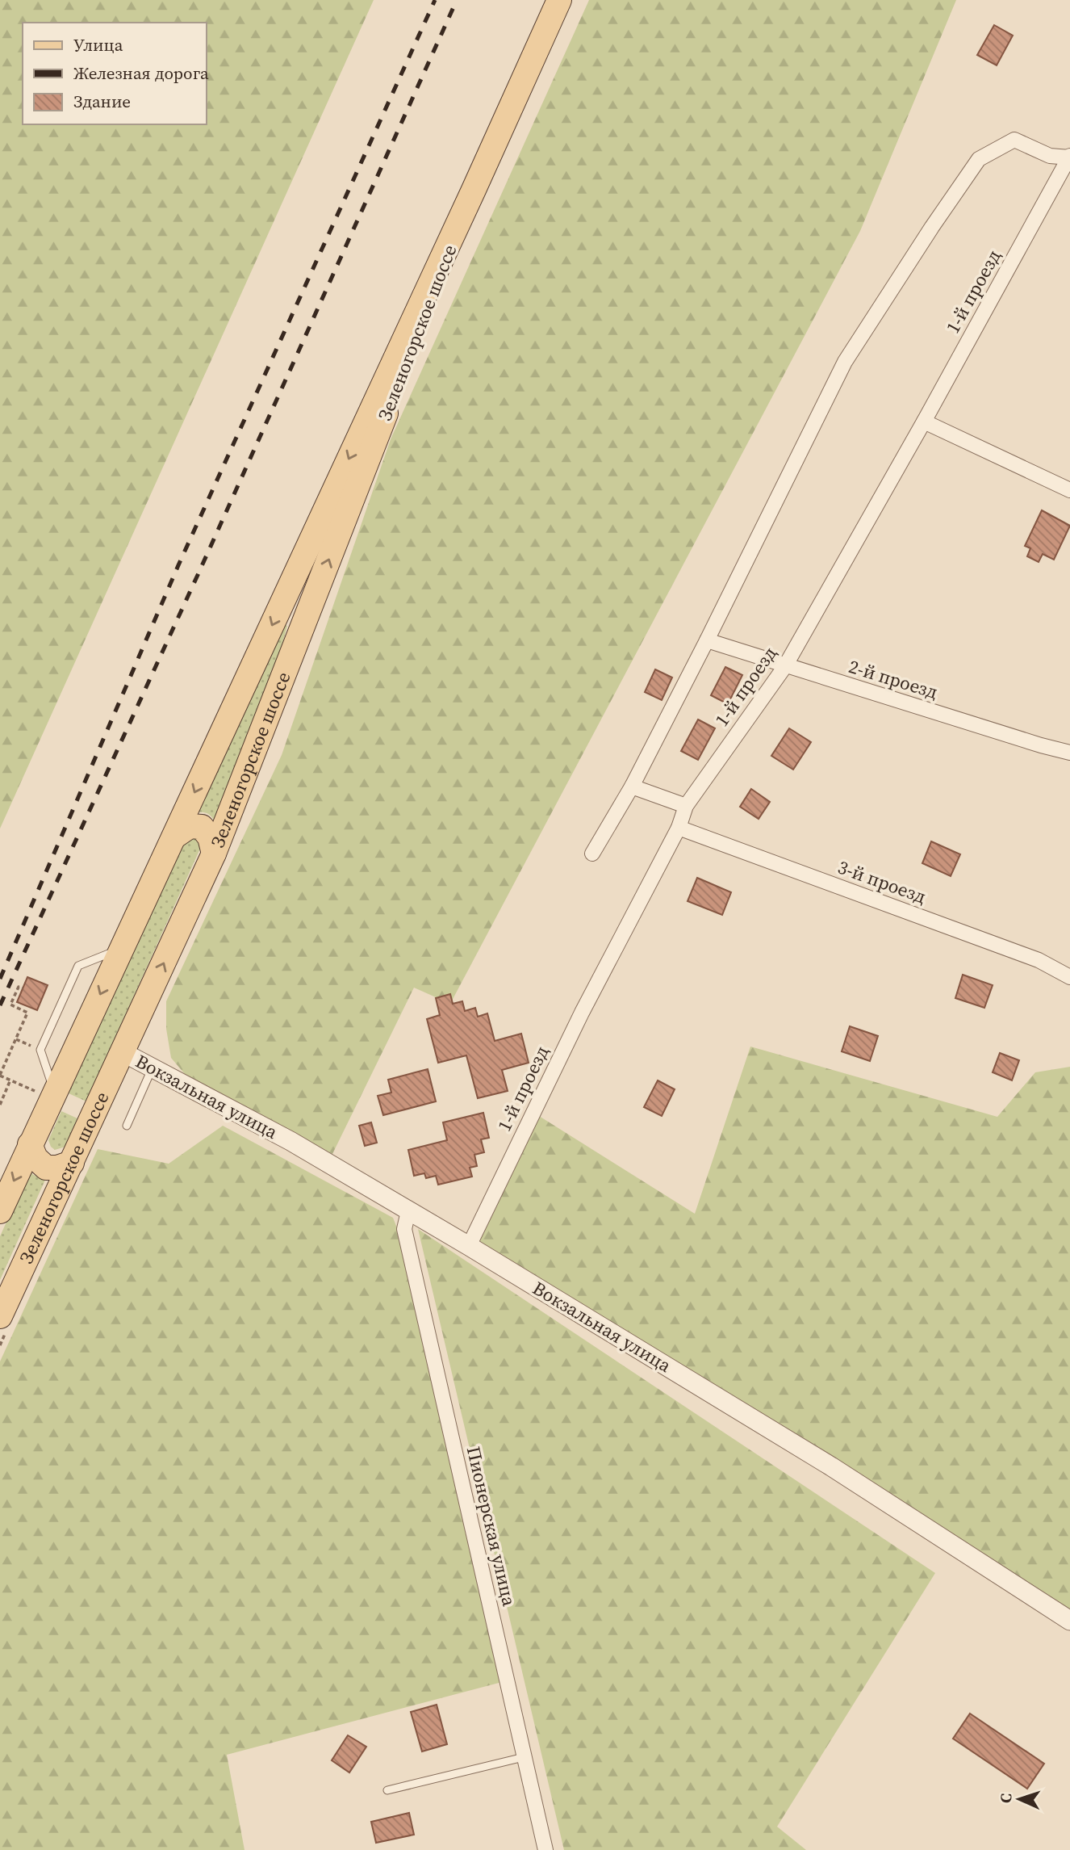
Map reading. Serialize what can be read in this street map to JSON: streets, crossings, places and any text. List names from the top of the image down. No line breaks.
{"streets":{"main road":["Зеленогорское шоссе"],"street":["1-й проезд","2-й проезд","3-й проезд","Вокзальная улица","Пионерская улица"]},"crossings":[["1-й проезд","2-й проезд"],["1-й проезд","3-й проезд"],["1-й проезд","Вокзальная улица"],["Зеленогорское шоссе","Вокзальная улица"],["Вокзальная улица","Пионерская улица"]],"legend":["Улица","Железная дорога","Здание"],"north":"left"}
